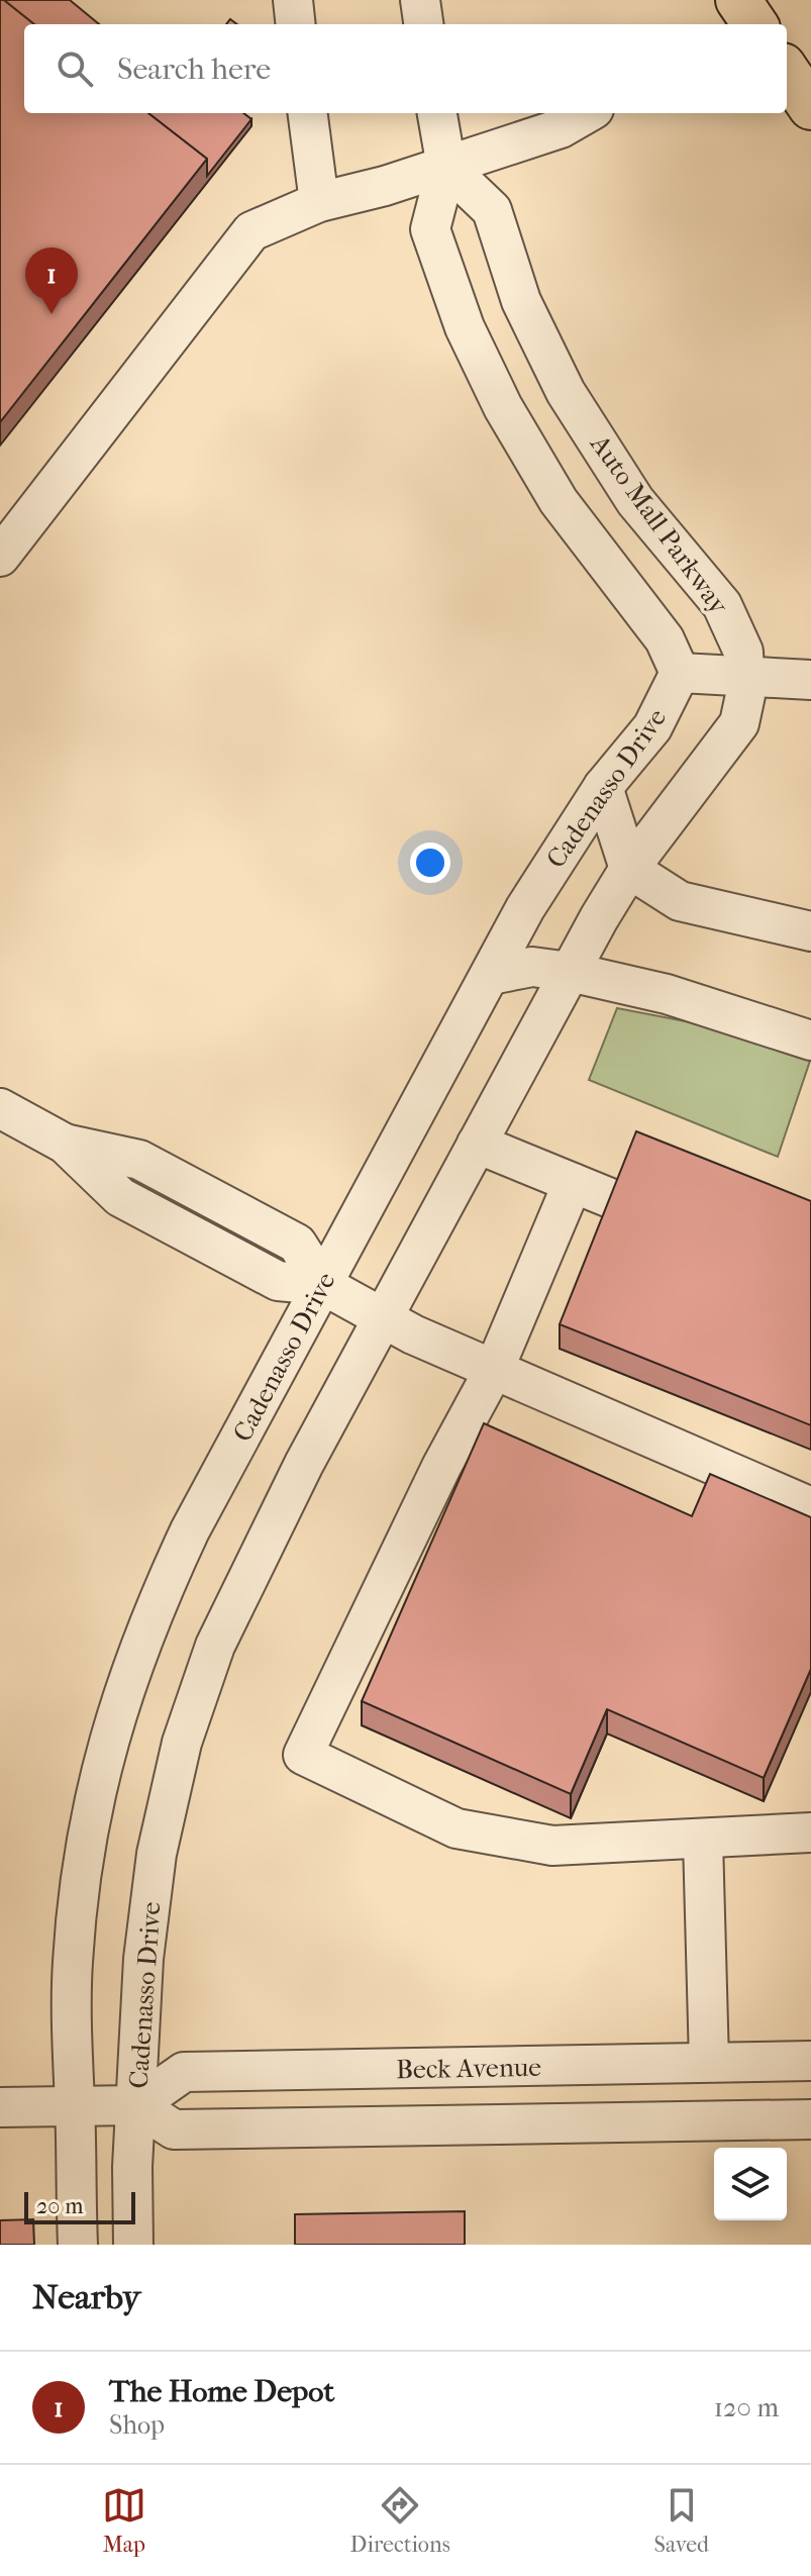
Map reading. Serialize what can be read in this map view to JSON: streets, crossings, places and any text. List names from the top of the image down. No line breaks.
{"streets":{"street":["Auto Mall Parkway","Cadenasso Drive","Beck Avenue"]},"crossings":[["Auto Mall Parkway","Cadenasso Drive"],["Cadenasso Drive","Beck Avenue"]],"scale_bar":"20 m","page":{"search":"Search here","pins":"1","scale":"20 m","heading":"Nearby","list":[{"mark":"1","name":"The Home Depot","note":"Shop","value":"120 m"}],"nav":["Map","Directions","Saved"]}}
